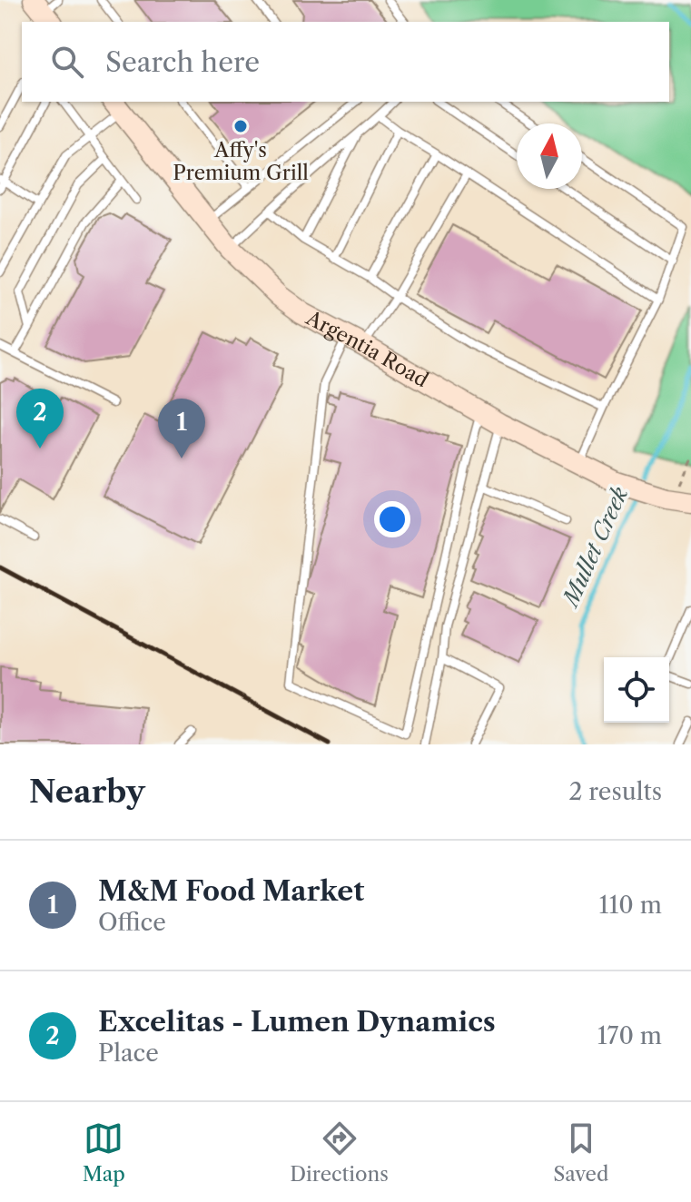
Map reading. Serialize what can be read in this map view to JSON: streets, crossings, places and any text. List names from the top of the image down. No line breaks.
{"streets":{"street":["Argentia Road"]},"water":["Mullet Creek"],"places":["Affy's Premium Grill"],"north":"top","page":{"search":"Search here","pins":["2","1"],"heading":["Nearby","2 results"],"list":[{"mark":"1","name":"M&M Food Market","note":"Office","value":"110 m"},{"mark":"2","name":"Excelitas - Lumen Dynamics","note":"Place","value":"170 m"}],"nav":["Map","Directions","Saved"]}}
